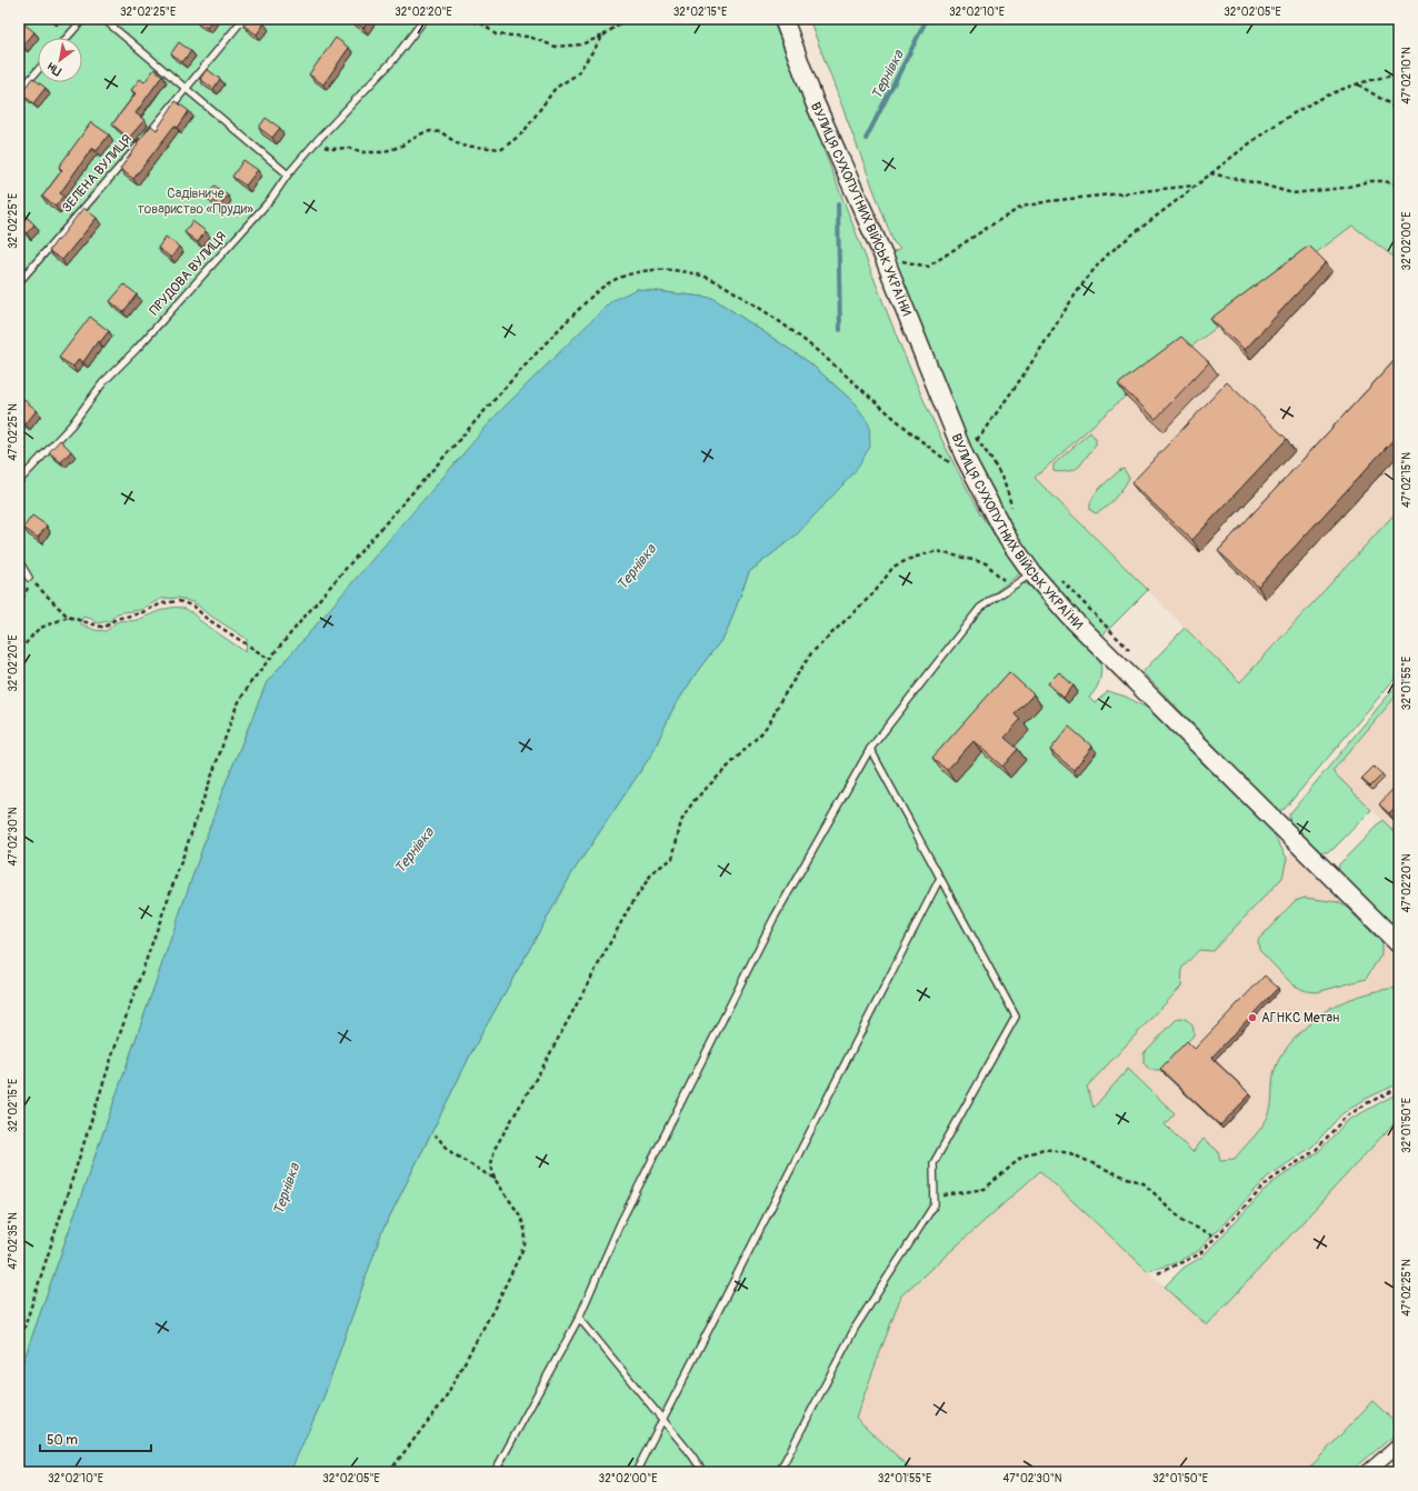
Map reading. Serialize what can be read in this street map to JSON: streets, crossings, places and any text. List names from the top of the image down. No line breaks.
{"streets":{"street":["ВУЛИЦЯ СУХОПУТНИХ ВІЙСЬК УКРАЇНИ"],"lane":["ЗЕЛЕНА ВУЛИЦЯ","ПРУДОВА ВУЛИЦЯ"]},"water":["Тернівка"],"parks":["Садівниче товариство «Пруди»"],"places":["АГНКС Метан"],"scale_bar":"50 m","north":"bottom left","coordinates":["32°02'25\"E","32°02'20\"E","32°02'15\"E","32°02'10\"E","32°02'05\"E","47°02'10\"N","32°02'00\"E","47°02'25\"N","47°02'15\"N","32°01'55\"E","47°02'30\"N","47°02'20\"N","32°01'50\"E","47°02'35\"N"]}
